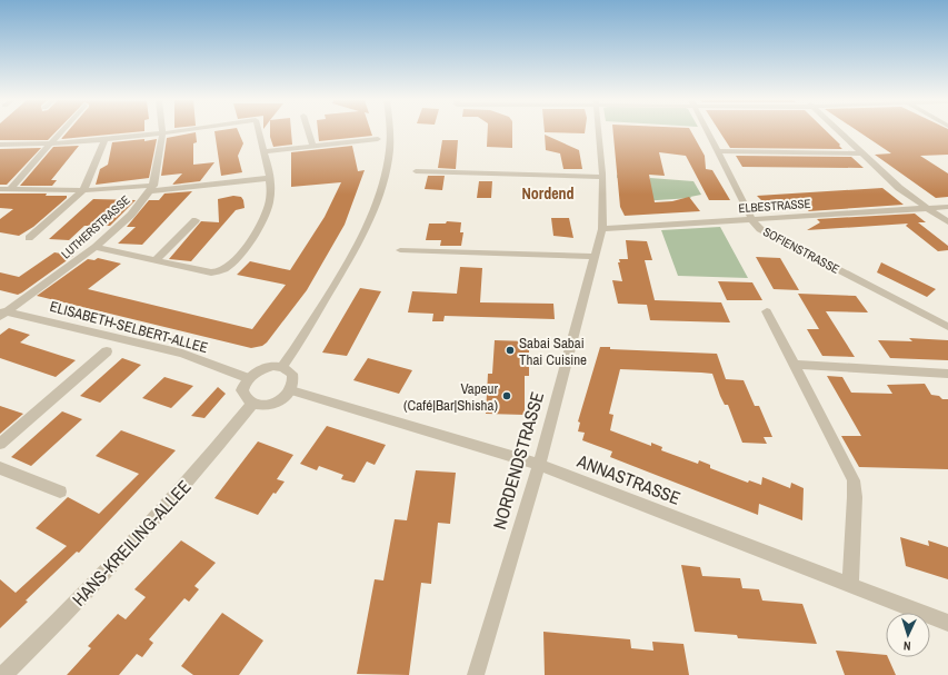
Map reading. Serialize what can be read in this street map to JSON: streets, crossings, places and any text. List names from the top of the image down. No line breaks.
{"streets":{"street":["ELBESTRASSE","LUTHERSTRASSE","SOFIENSTRASSE","ELISABETH-SELBERT-ALLEE","NORDENDSTRASSE","ANNASTRASSE","HANS-KREILING-ALLEE"]},"crossings":[["ELBESTRASSE","SOFIENSTRASSE"],["ELBESTRASSE","NORDENDSTRASSE"],["LUTHERSTRASSE","ELISABETH-SELBERT-ALLEE"],["ELISABETH-SELBERT-ALLEE","ANNASTRASSE"],["ELISABETH-SELBERT-ALLEE","HANS-KREILING-ALLEE"],["NORDENDSTRASSE","ANNASTRASSE"],["ANNASTRASSE","HANS-KREILING-ALLEE"]],"districts":["Nordend"],"places":["Sabai Sabai Thai Cuisine","Vapeur (Café|Bar|Shisha)"],"north":"bottom"}
